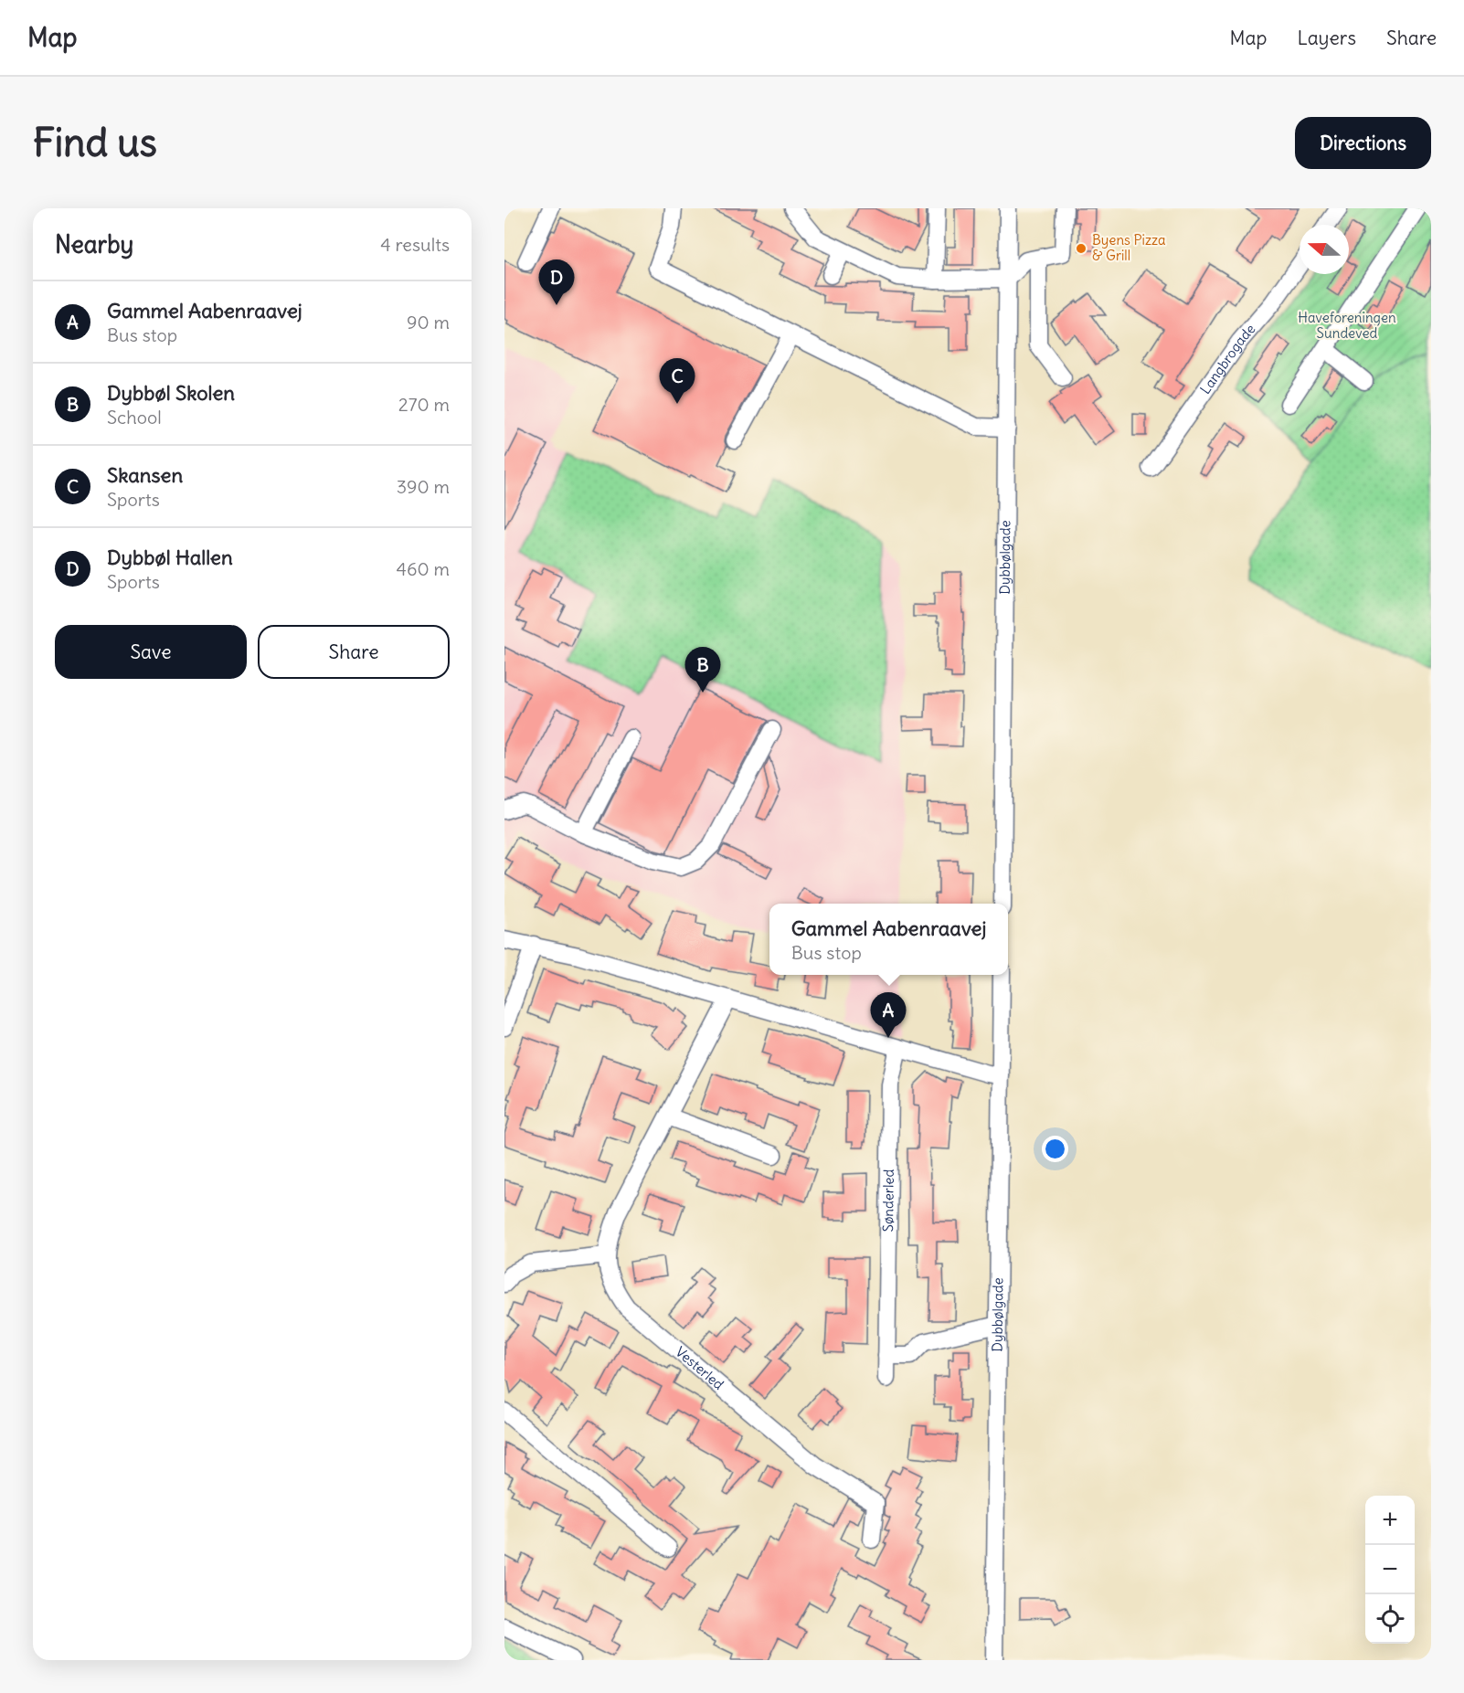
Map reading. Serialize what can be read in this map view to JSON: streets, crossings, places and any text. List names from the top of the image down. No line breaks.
{"streets":{"street":["Langbrogade","Dybbølgade","Sønderled","Vesterled"]},"parks":["Haveforeningen Sundeved"],"places":["Byens Pizza & Grill"],"north":"left","page":{"header":"Map","nav":["Map","Layers","Share"],"buttons":["Directions",["Save","Share"]],"title":"Find us","heading":["Nearby","4 results"],"pins":["D","C","B","A"],"list":[{"mark":"A","name":"Gammel Aabenraavej","note":"Bus stop","value":"90 m"},{"mark":"B","name":"Dybbøl Skolen","note":"School","value":"270 m"},{"mark":"C","name":"Skansen","note":"Sports","value":"390 m"},{"mark":"D","name":"Dybbøl Hallen","note":"Sports","value":"460 m"}],"popup":["Gammel Aabenraavej","Bus stop"],"map_buttons":["+","−"]}}
